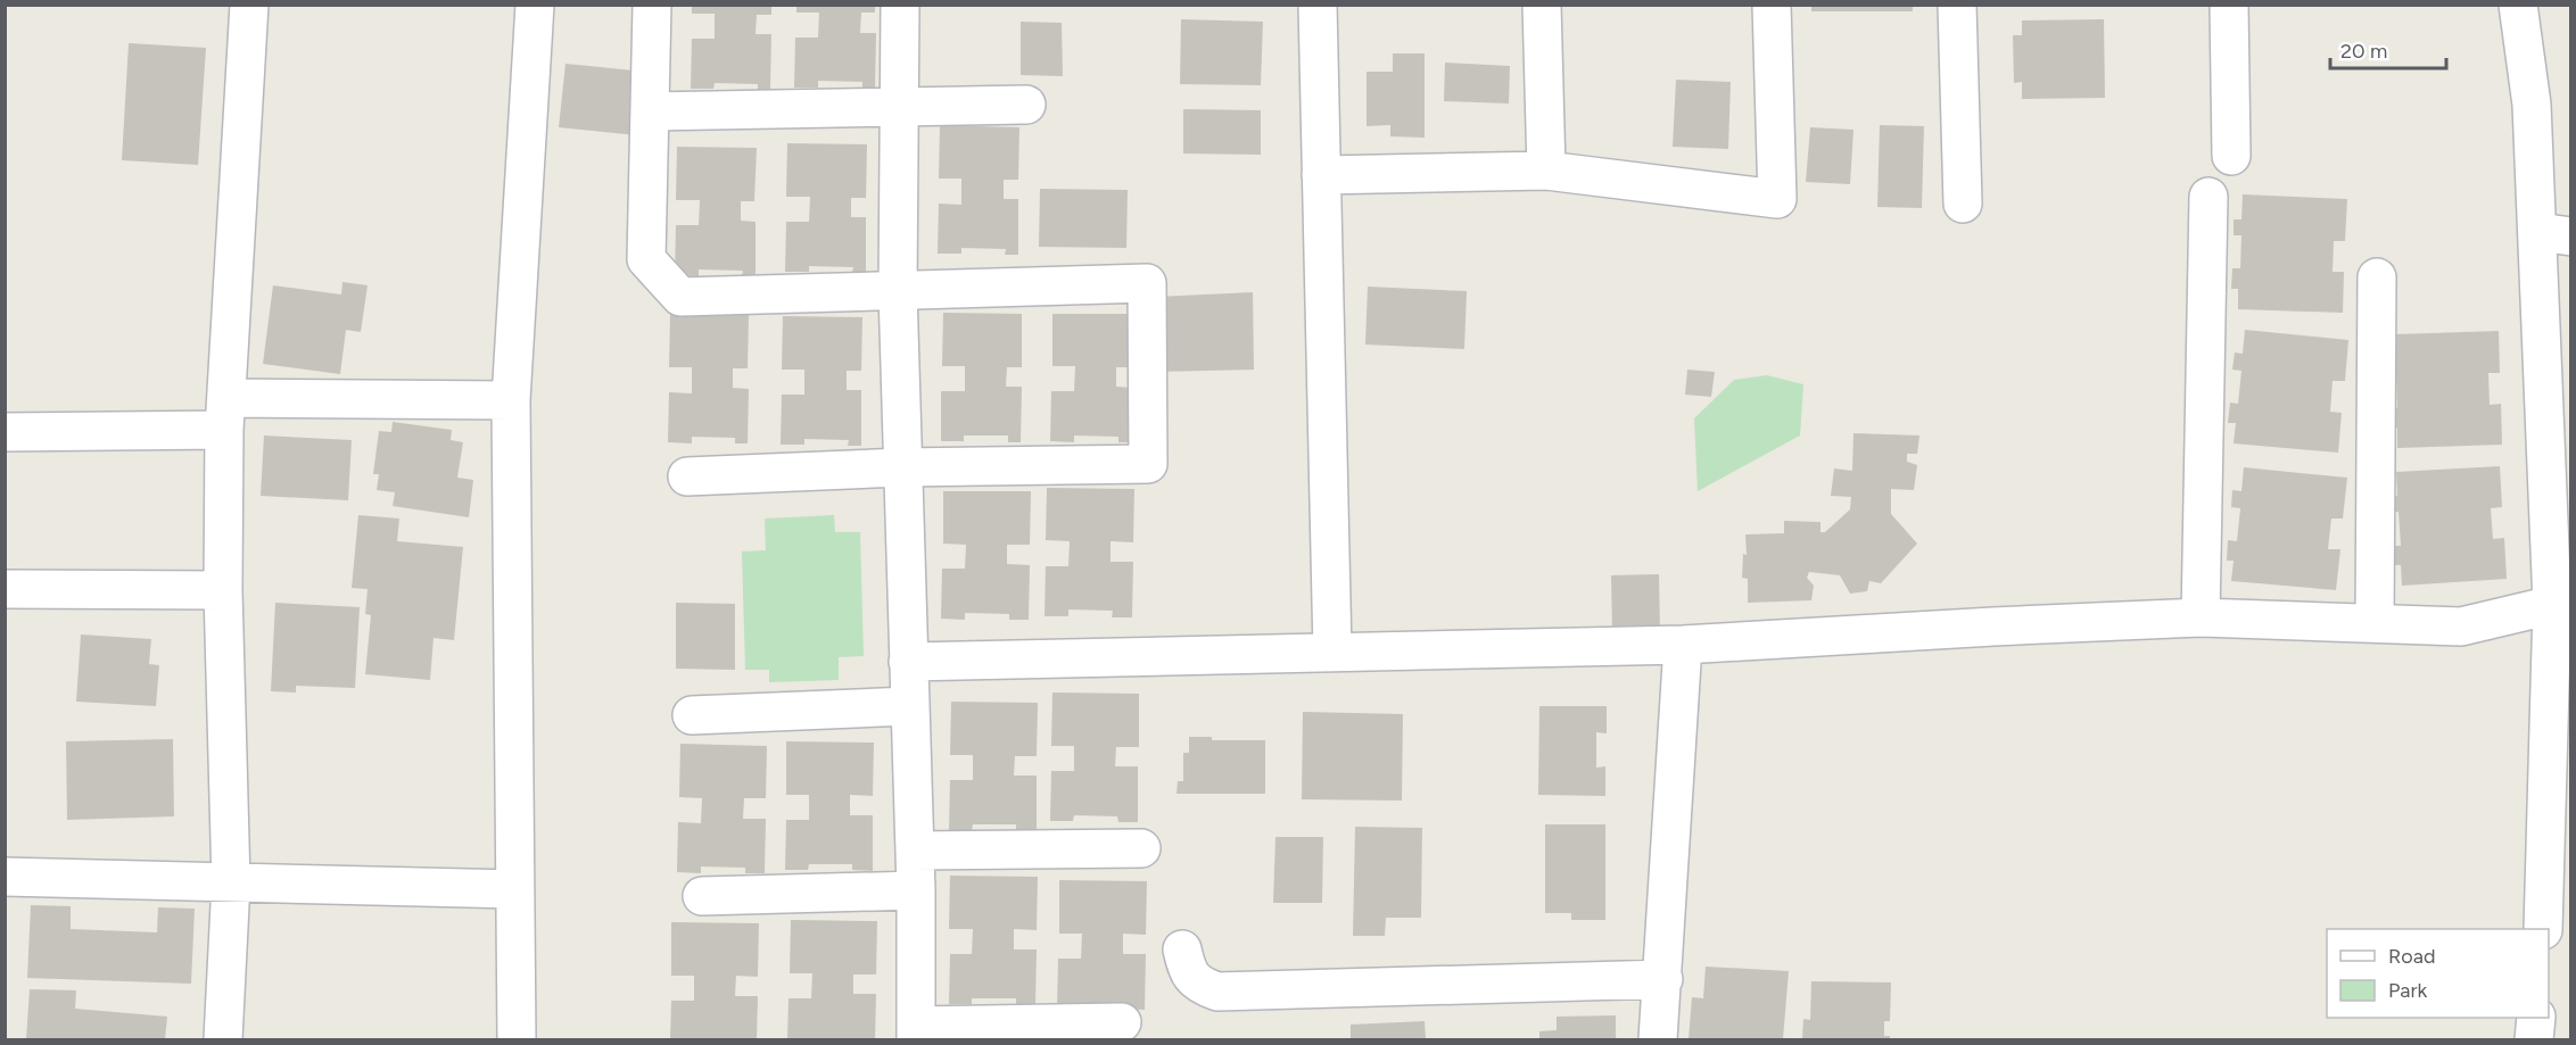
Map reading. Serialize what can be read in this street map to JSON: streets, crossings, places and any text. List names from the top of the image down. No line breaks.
{"legend":["Road","Park"],"scale_bar":"20 m"}
